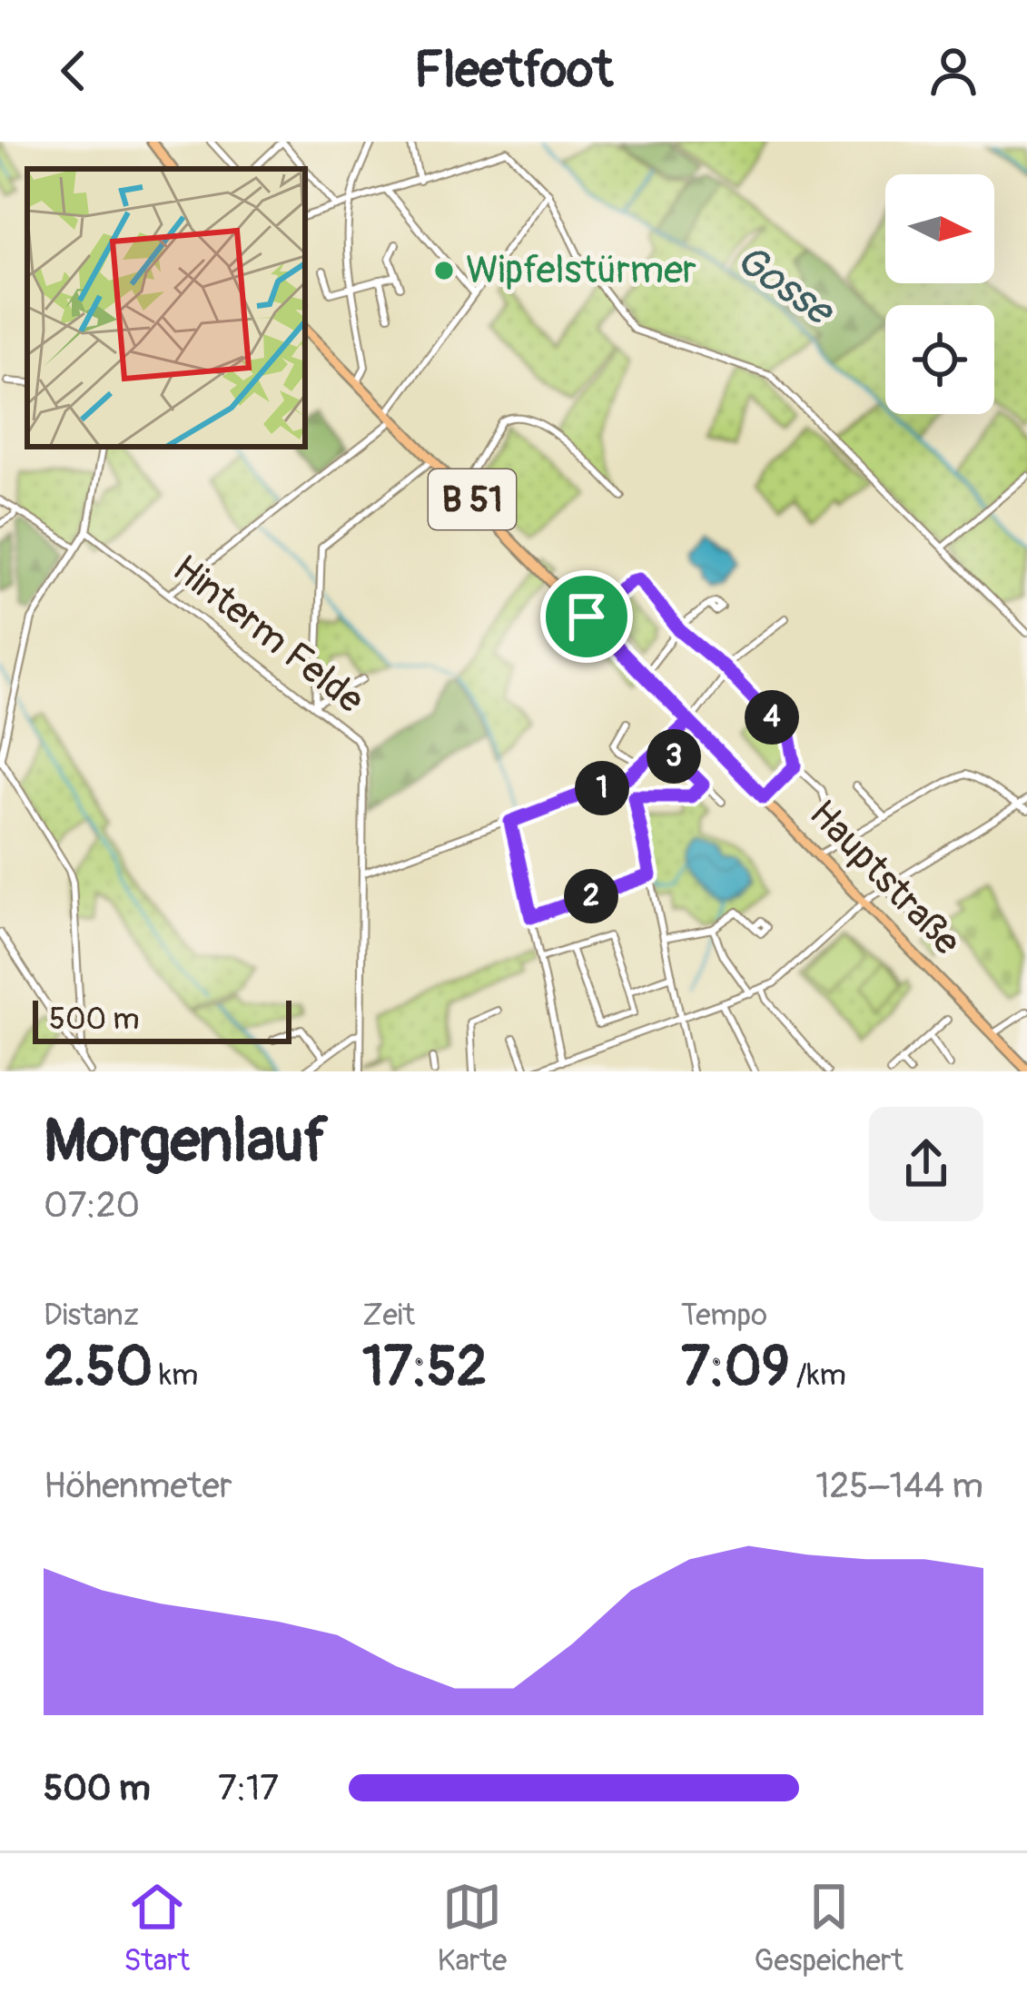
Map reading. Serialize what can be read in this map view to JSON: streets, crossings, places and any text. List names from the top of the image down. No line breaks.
{"streets":{"main road":["B 51","Hauptstraße"],"street":["Hinterm Felde"]},"water":["Gosse"],"places":["Wipfelstürmer"],"scale_bar":"500 m","north":"right","page":{"header":"Fleetfoot","pins":["4","3","1","2"],"scale":"500 m","heading":["Morgenlauf","07:20"],"stats":[["Distanz","2.50 km"],["Zeit","17:52"],["Tempo","7:09 /km"]],"chart":["Höhenmeter","125–144 m"],"list":[{"name":"500 m","note":"7:17"}],"tabs":["Start","Karte","Gespeichert"]}}
